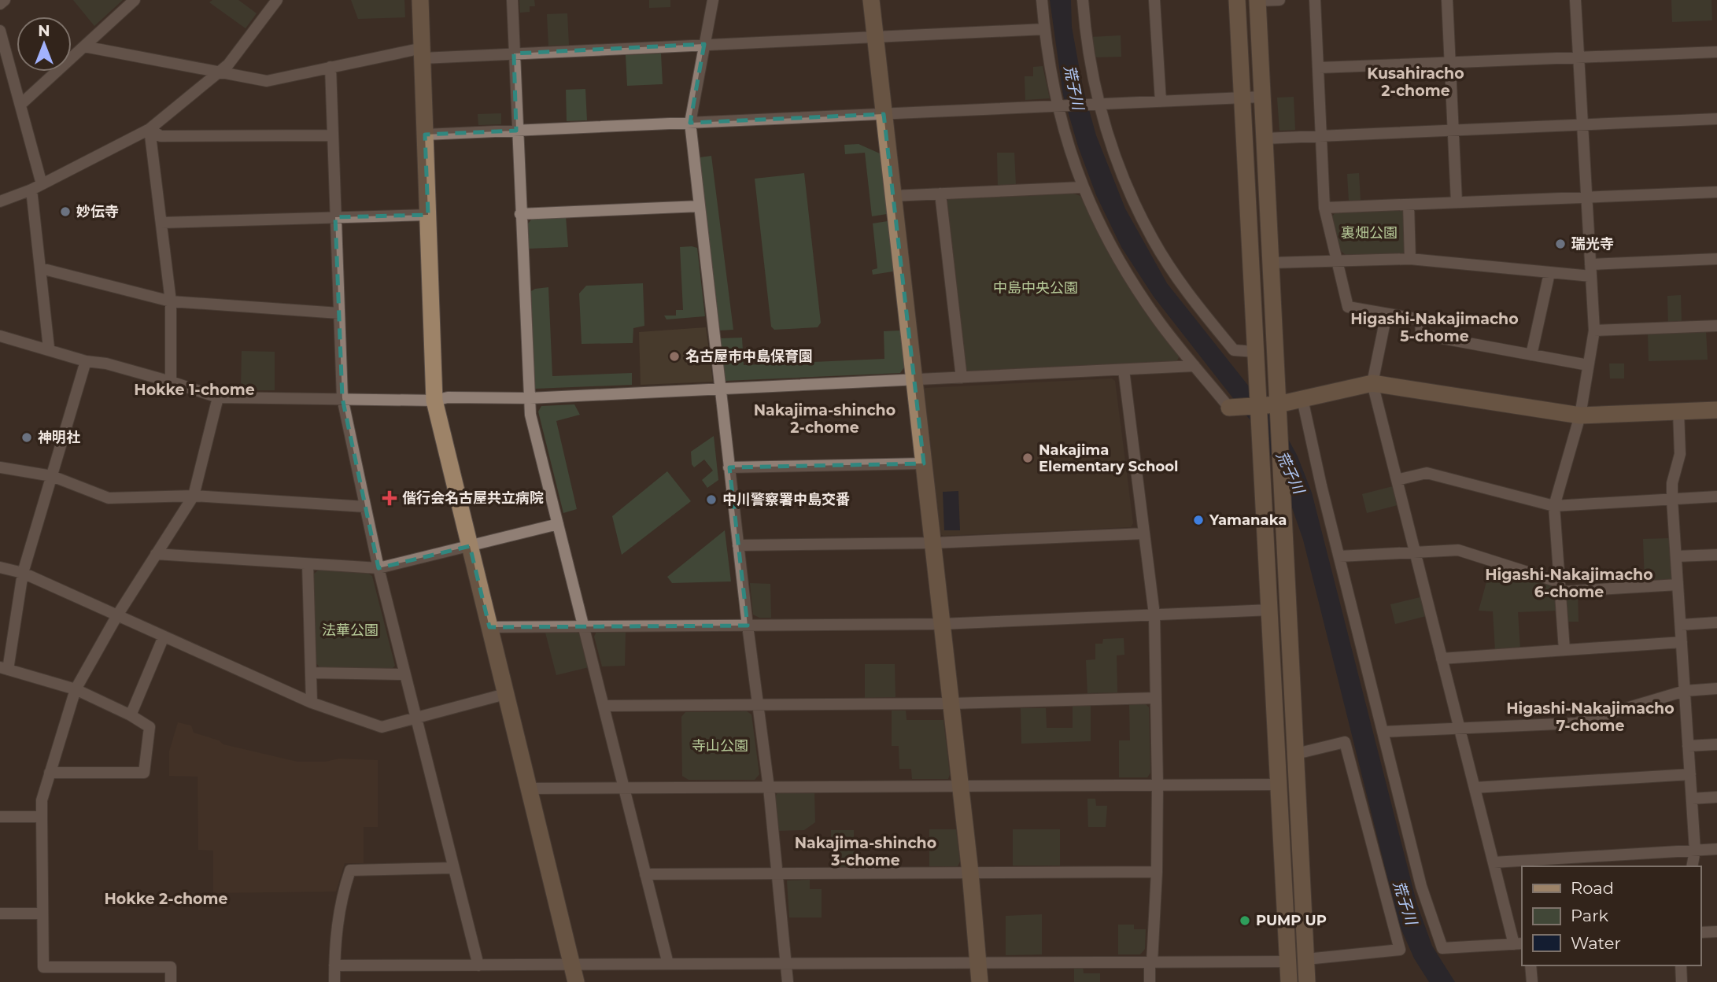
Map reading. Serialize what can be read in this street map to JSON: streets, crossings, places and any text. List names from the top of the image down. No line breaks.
{"districts":["Kusahiracho 2-chome","Higashi-Nakajimacho 5-chome","Hokke 1-chome","Nakajima-shincho 2-chome","Higashi-Nakajimacho 6-chome","Higashi-Nakajimacho 7-chome","Nakajima-shincho 3-chome","Hokke 2-chome"],"water":["荒子川"],"parks":["裏畑公園","中島中央公園","法華公園","寺山公園"],"places":{"other":["妙伝寺","瑞光寺","名古屋市中島保育園","神明社","Nakajima Elementary School","中川警察署中島交番","Yamanaka","PUMP UP"],"health":["偕行会名古屋共立病院"]},"legend":["Road","Park","Water"],"north":"top"}
